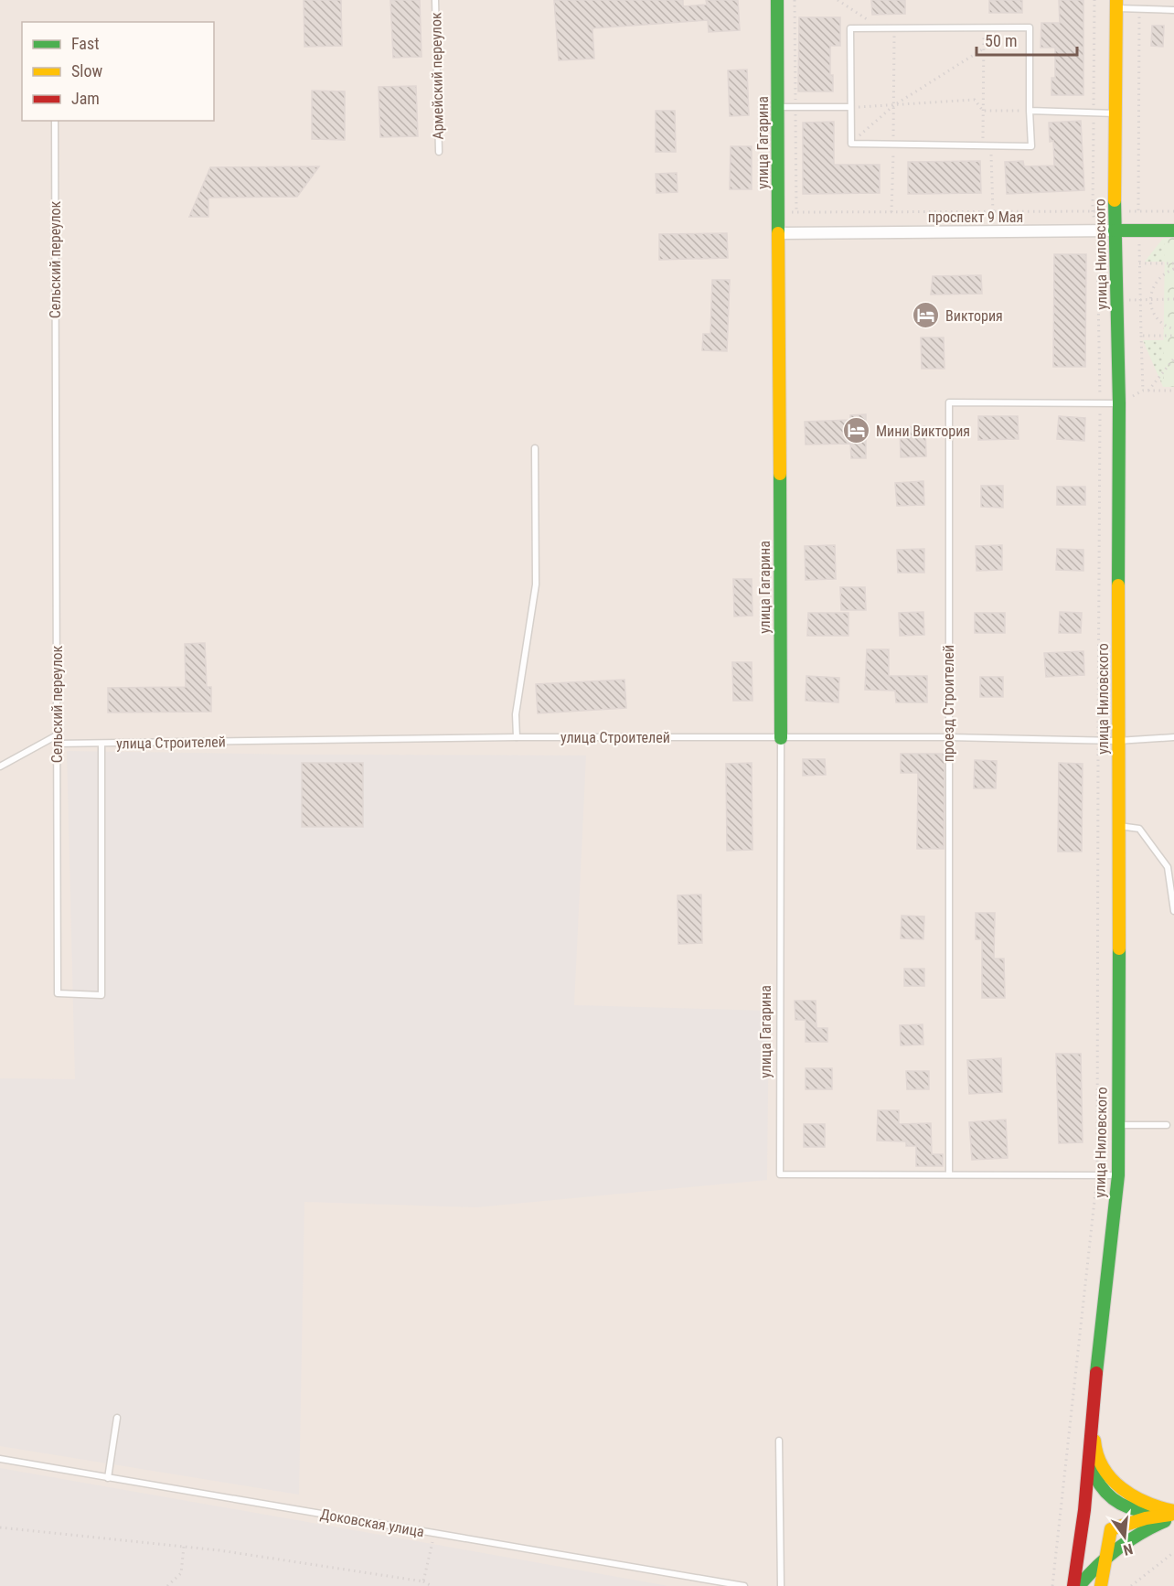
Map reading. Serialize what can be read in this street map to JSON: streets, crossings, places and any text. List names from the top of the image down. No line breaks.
{"streets":{"street":["улица Гагарина","проспект 9 Мая","улица Ниловского"],"lane":["Армейский переулок","Сельский переулок","проезд Строителей","улица Строителей","Доковская улица"]},"crossings":[["улица Гагарина","проспект 9 Мая"],["улица Гагарина","проезд Строителей"],["улица Гагарина","улица Строителей"],["проспект 9 Мая","улица Ниловского"],["улица Ниловского","проезд Строителей"],["улица Ниловского","улица Строителей"],["Сельский переулок","улица Строителей"],["проезд Строителей","улица Строителей"]],"places":{"hotel":["Виктория","Мини Виктория"]},"legend":["Fast","Slow","Jam"],"scale_bar":"50 m","north":"bottom"}
